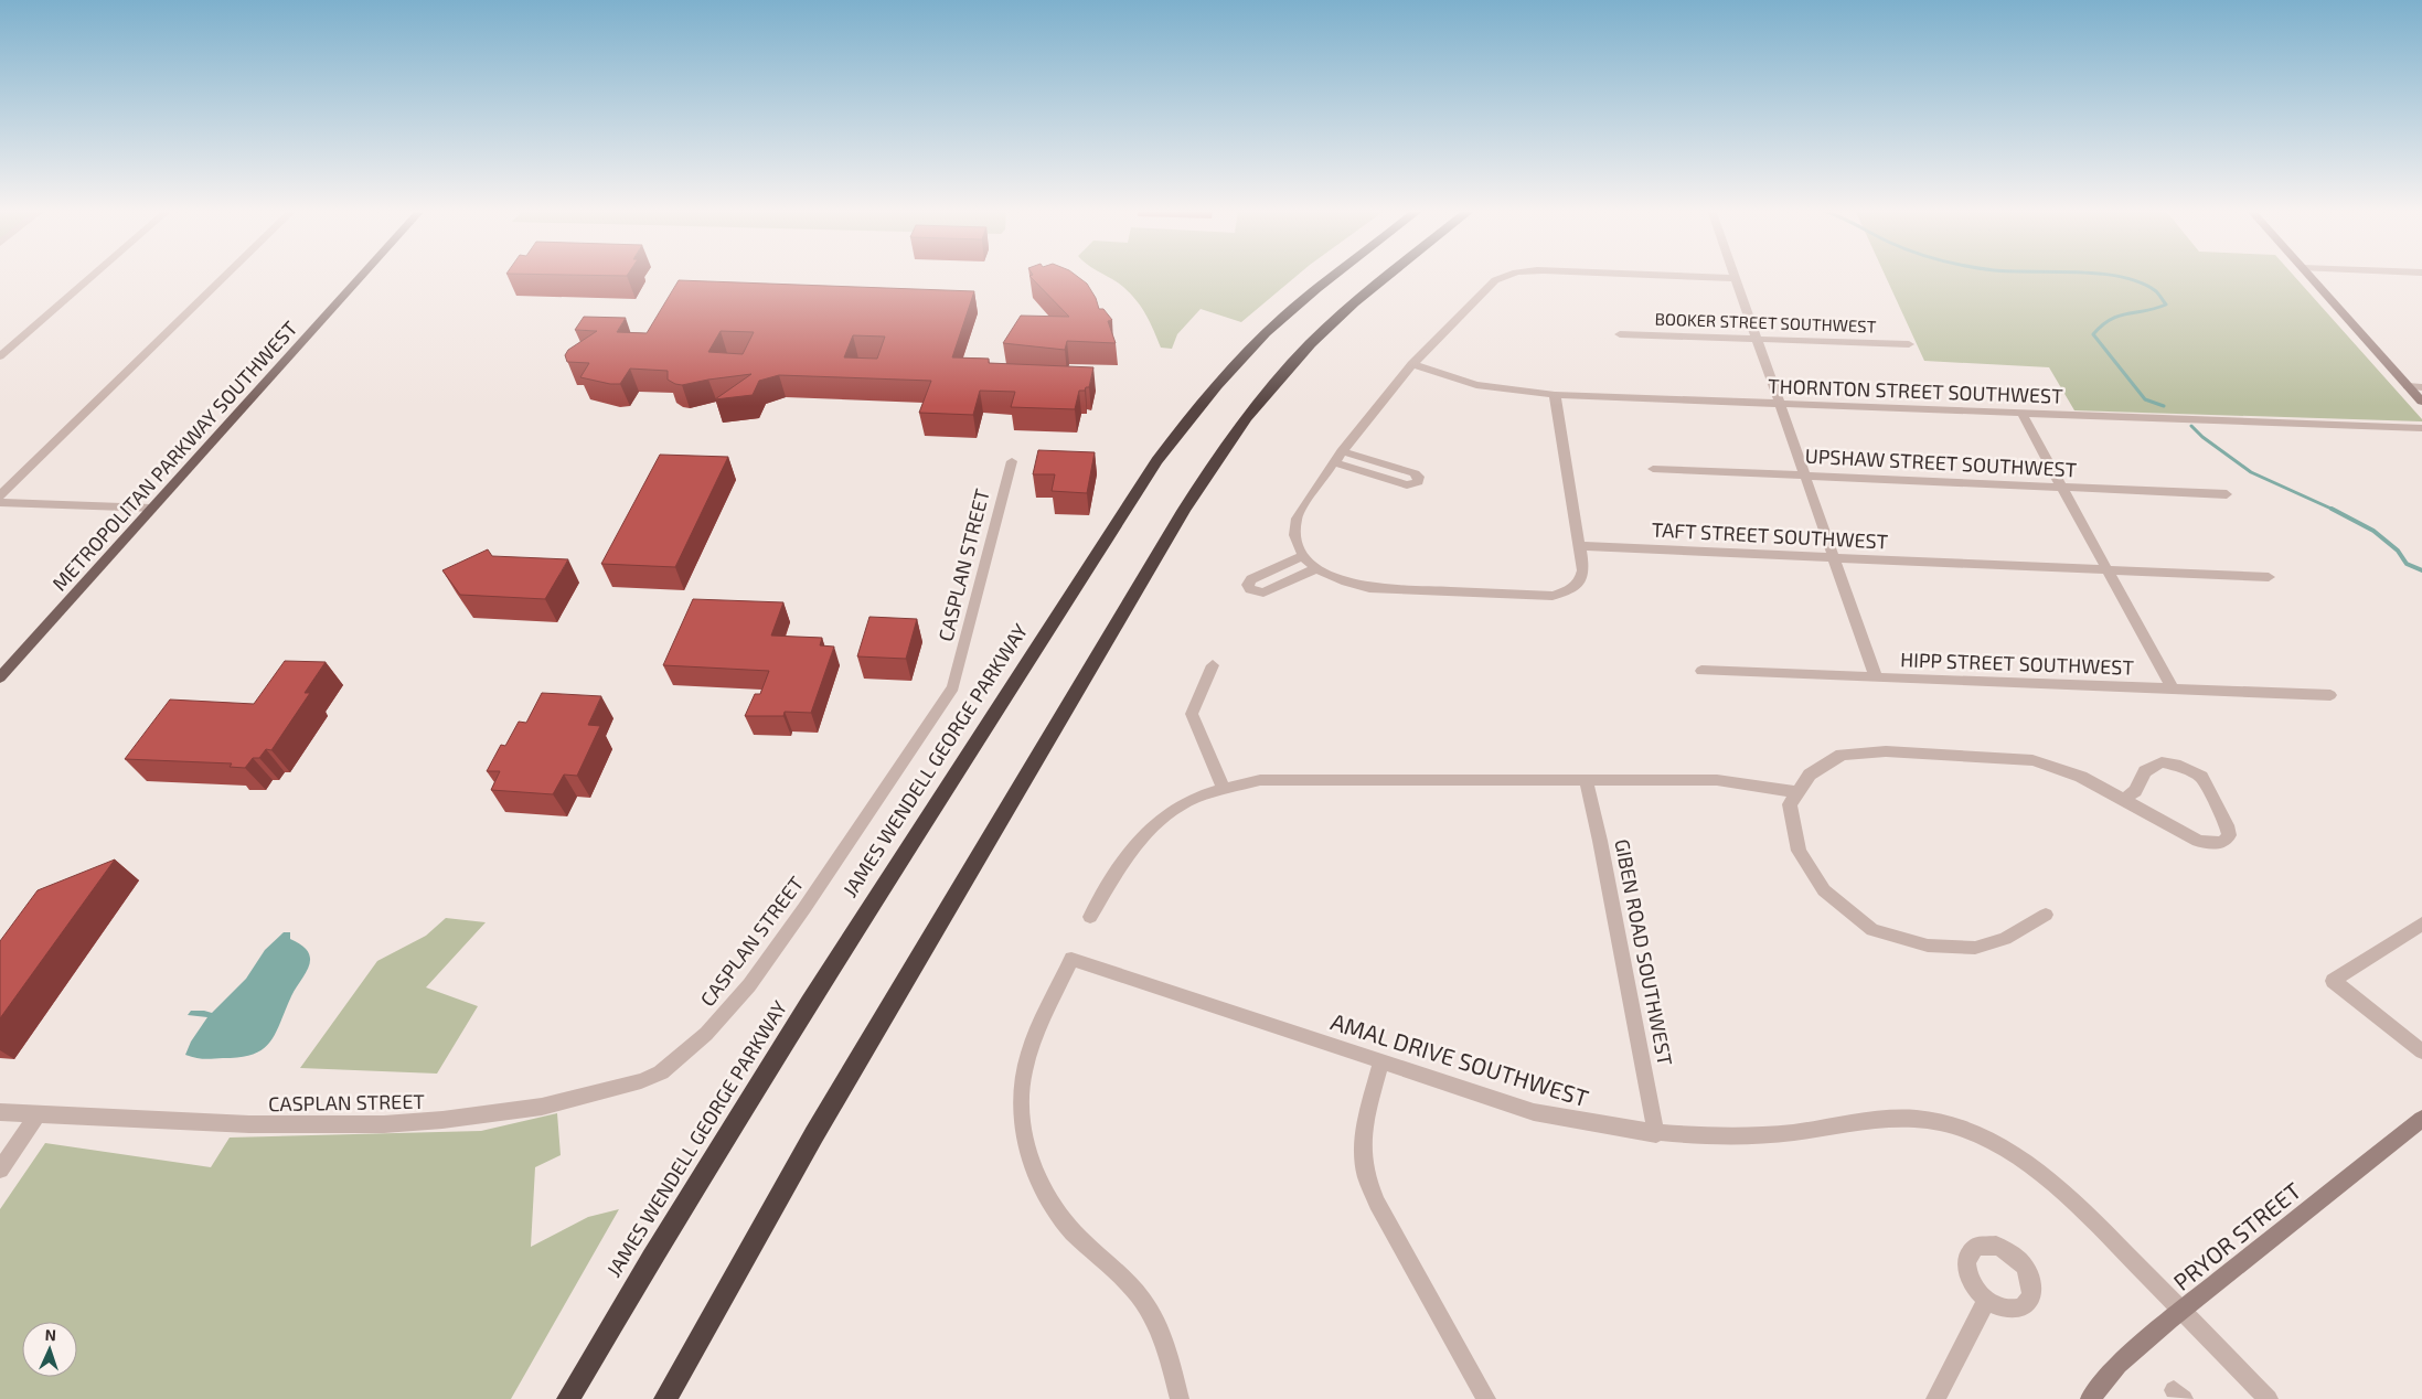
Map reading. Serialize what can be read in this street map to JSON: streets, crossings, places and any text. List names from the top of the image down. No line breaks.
{"streets":{"highway":["JAMES WENDELL GEORGE PARKWAY"],"main road":["METROPOLITAN PARKWAY SOUTHWEST","PRYOR STREET"],"street":["BOOKER STREET SOUTHWEST","THORNTON STREET SOUTHWEST","UPSHAW STREET SOUTHWEST","TAFT STREET SOUTHWEST","CASPLAN STREET","HIPP STREET SOUTHWEST","GIBEN ROAD SOUTHWEST","AMAL DRIVE SOUTHWEST"]},"crossings":[["GIBEN ROAD SOUTHWEST","AMAL DRIVE SOUTHWEST"],["AMAL DRIVE SOUTHWEST","PRYOR STREET"]],"north":"top"}
